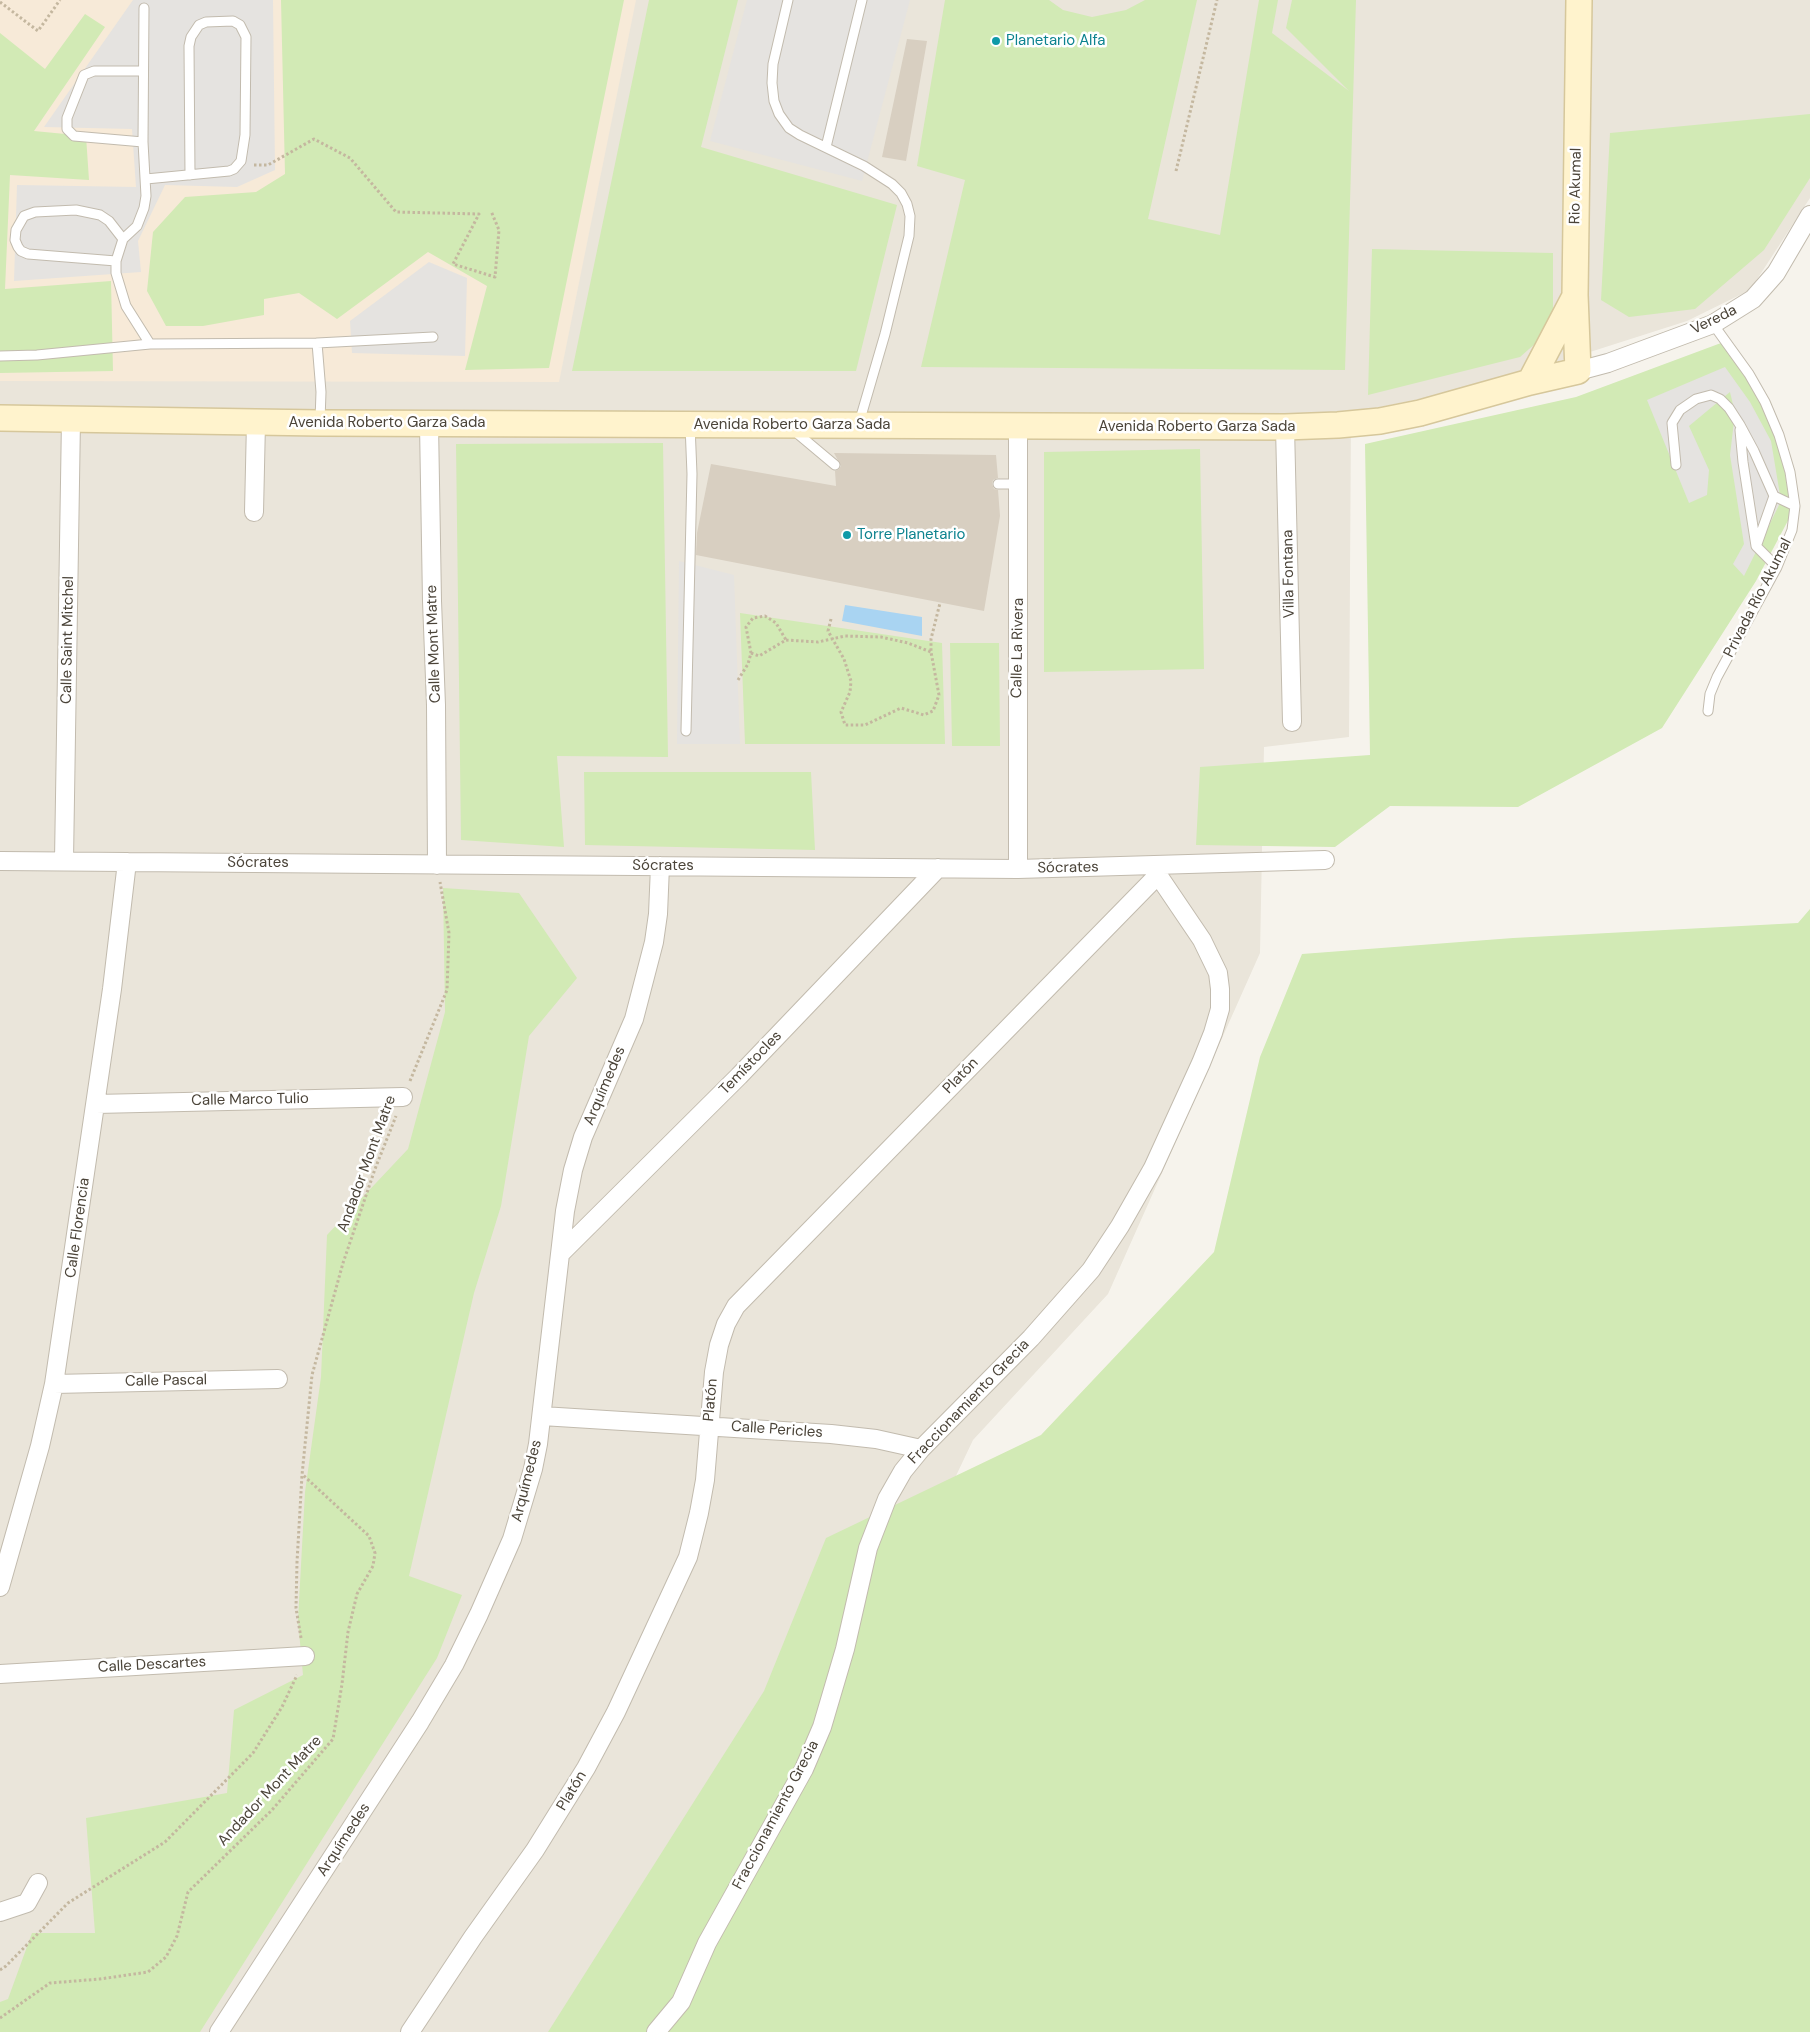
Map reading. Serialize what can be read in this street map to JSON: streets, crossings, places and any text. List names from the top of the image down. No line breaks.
{"streets":{"street":["Rio Akumal","Vereda","Avenida Roberto Garza Sada","Villa Fontana","Calle Saint Mitchel","Calle Mont Matre","Calle La Rivera","Sócrates","Temístocles","Platón","Arquímedes","Calle Marco Tulio","Calle Florencia","Calle Pascal","Fraccionamiento Grecia","Calle Pericles","Calle Descartes"],"lane":["Privada Río Akumal"],"path":["Andador Mont Matre"]},"crossings":[["Rio Akumal","Vereda"],["Rio Akumal","Avenida Roberto Garza Sada"],["Vereda","Avenida Roberto Garza Sada"],["Vereda","Privada Río Akumal"],["Avenida Roberto Garza Sada","Villa Fontana"],["Avenida Roberto Garza Sada","Calle Saint Mitchel"],["Avenida Roberto Garza Sada","Calle Mont Matre"],["Avenida Roberto Garza Sada","Calle La Rivera"],["Calle Saint Mitchel","Sócrates"],["Calle Mont Matre","Sócrates"],["Calle Mont Matre","Andador Mont Matre"],["Calle La Rivera","Sócrates"],["Sócrates","Temístocles"],["Sócrates","Platón"],["Sócrates","Arquímedes"],["Sócrates","Andador Mont Matre"],["Sócrates","Calle Florencia"],["Sócrates","Fraccionamiento Grecia"],["Temístocles","Arquímedes"],["Platón","Fraccionamiento Grecia"],["Platón","Calle Pericles"],["Arquímedes","Calle Pericles"],["Calle Marco Tulio","Andador Mont Matre"],["Calle Marco Tulio","Calle Florencia"],["Andador Mont Matre","Calle Descartes"],["Calle Florencia","Calle Pascal"],["Fraccionamiento Grecia","Calle Pericles"]],"places":["Planetario Alfa","Torre Planetario"]}
